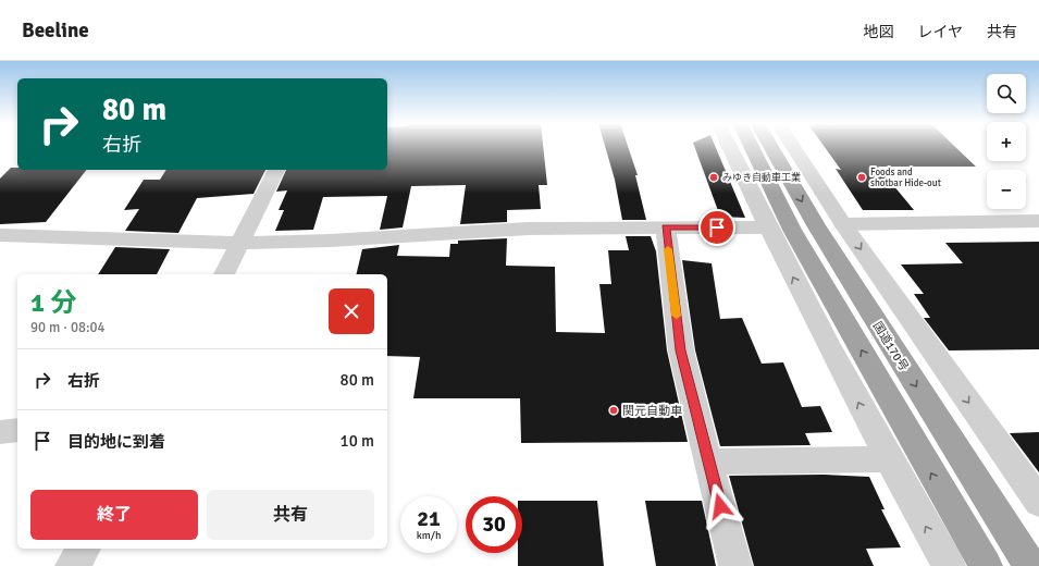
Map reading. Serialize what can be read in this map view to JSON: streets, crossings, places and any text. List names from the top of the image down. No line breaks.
{"streets":{"highway":["国道170号"]},"places":["みゆき自動車工業","Foods and shotbar Hide-out","関元自動車"],"page":{"header":"Beeline","nav":["地図","レイヤ","共有"],"map_buttons":["+","−"],"turn":["80 m","右折"],"heading":["1 分","90 m · 08:04"],"list":[{"name":"右折","value":"80 m"},{"name":"目的地に到着","value":"10 m"}],"buttons":["終了","共有"],"speed":"21 km/h","limit":"30"}}
